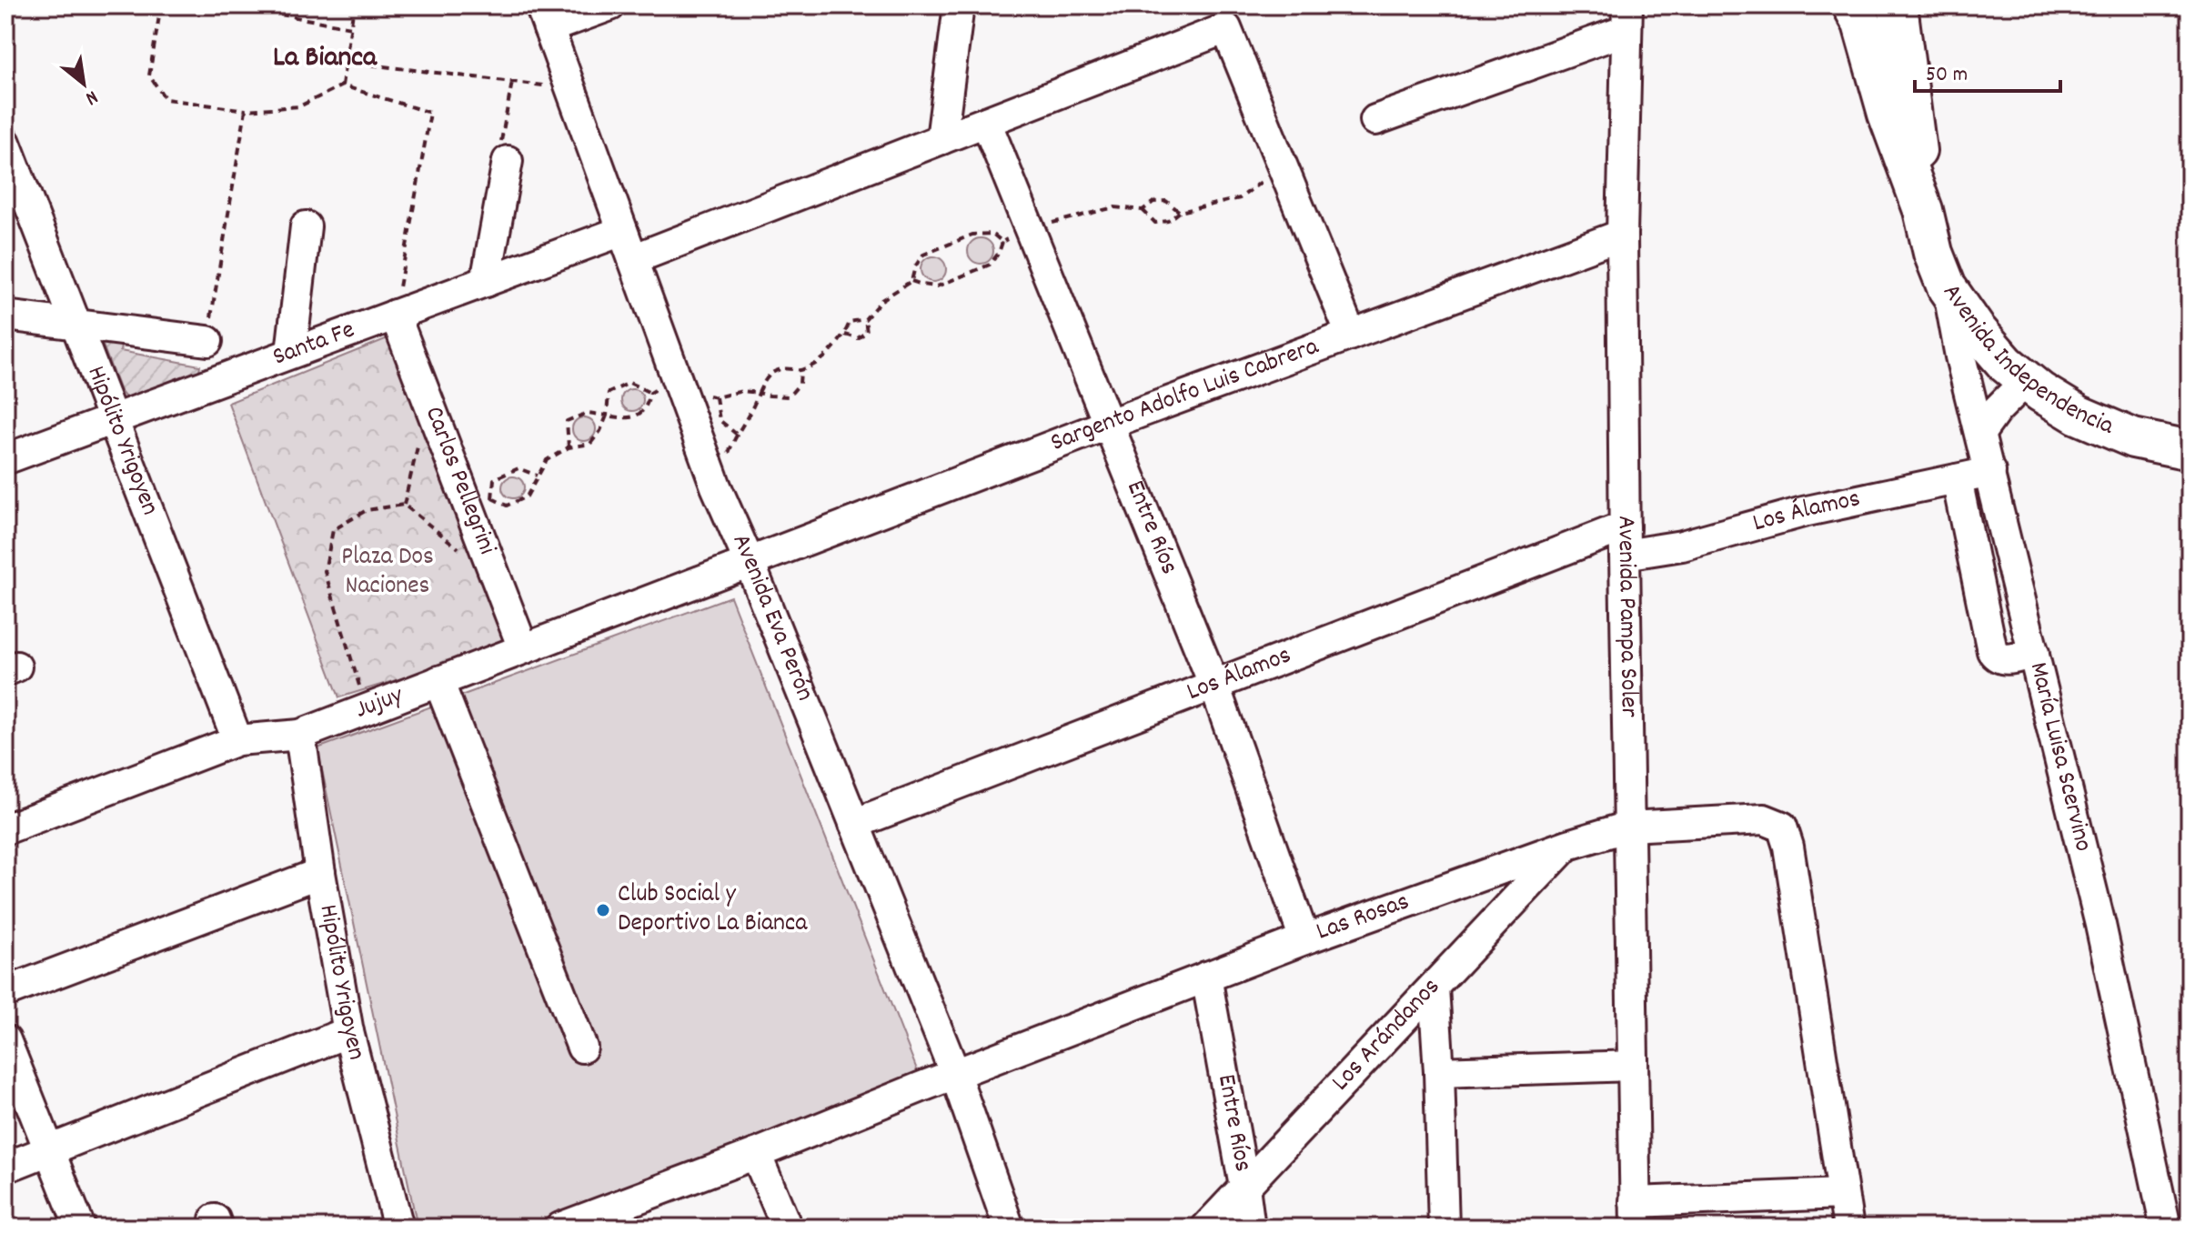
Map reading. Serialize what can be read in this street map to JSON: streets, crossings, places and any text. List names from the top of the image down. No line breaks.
{"streets":{"main road":["Avenida Independencia"],"street":["Santa Fe","Sargento Adolfo Luis Cabrera","Hipólito Yrigoyen","Carlos Pellegrini","Los Álamos","Entre Ríos","Avenida Pampa Soler","Avenida Eva Perón","Jujuy","María Luisa Scervino","Las Rosas","Los Arándanos"]},"crossings":[["Santa Fe","Hipólito Yrigoyen"],["Santa Fe","Carlos Pellegrini"],["Santa Fe","Avenida Eva Perón"],["Avenida Independencia","María Luisa Scervino"],["Sargento Adolfo Luis Cabrera","Entre Ríos"],["Sargento Adolfo Luis Cabrera","Avenida Pampa Soler"],["Sargento Adolfo Luis Cabrera","Avenida Eva Perón"],["Sargento Adolfo Luis Cabrera","Jujuy"],["Hipólito Yrigoyen","Jujuy"],["Carlos Pellegrini","Jujuy"],["Los Álamos","Entre Ríos"],["Los Álamos","Avenida Pampa Soler"],["Los Álamos","Avenida Eva Perón"],["Los Álamos","María Luisa Scervino"],["Entre Ríos","Las Rosas"],["Entre Ríos","Los Arándanos"],["Avenida Pampa Soler","Las Rosas"],["Avenida Eva Perón","Jujuy"],["Avenida Eva Perón","Las Rosas"],["Las Rosas","Los Arándanos"]],"districts":["La Bianca"],"parks":["Plaza Dos Naciones"],"places":["Club Social y Deportivo La Bianca"],"scale_bar":"50 m","north":"bottom right"}
